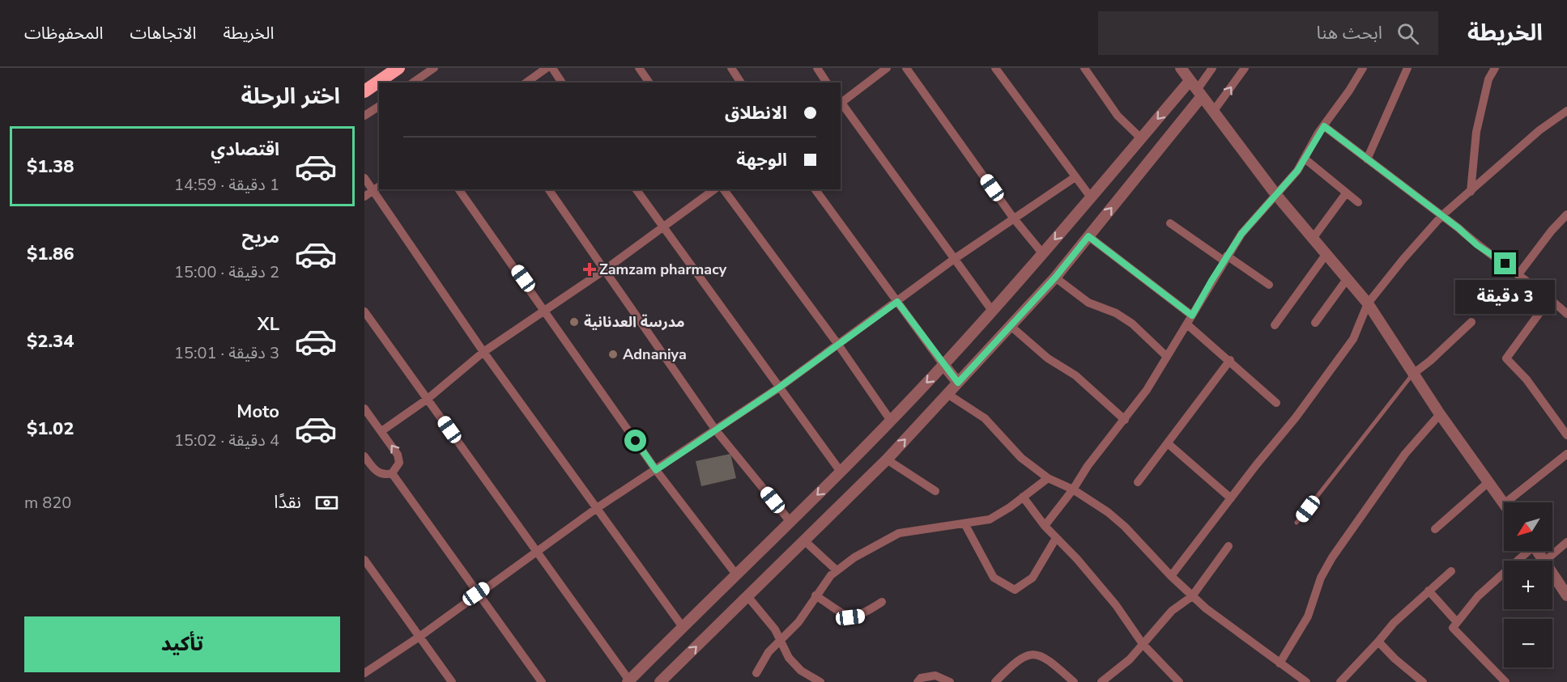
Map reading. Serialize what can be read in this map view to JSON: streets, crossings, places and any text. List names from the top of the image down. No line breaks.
{"places":{"health":["Zamzam pharmacy"],"other":["مدرسة العدنانية","Adnaniya"]},"north":"bottom left","page":{"header":"الخريطة","search":"ابحث هنا","nav":["الخريطة","الاتجاهات","المحفوظات"],"heading":"اختر الرحلة","banner":["الانطلاق","الوجهة"],"list":[{"name":"اقتصادي","note":"1 دقيقة · 14:59","value":"$1.38"},{"name":"مريح","note":"2 دقيقة · 15:00","value":"$1.86"},{"name":"XL","note":"3 دقيقة · 15:01","value":"$2.34"},{"name":"Moto","note":"4 دقيقة · 15:02","value":"$1.02"}],"bubble":"3 دقيقة","pay":["نقدًا","820 m"],"map_buttons":["+","−"],"buttons":"تأكيد"}}
